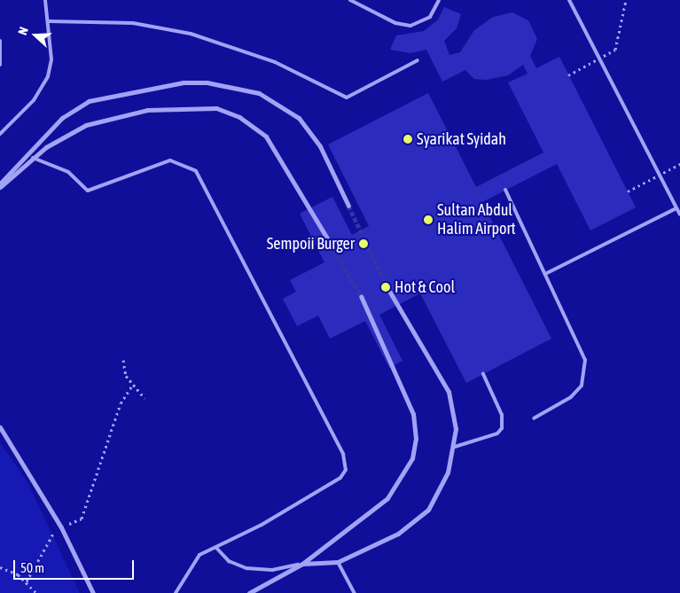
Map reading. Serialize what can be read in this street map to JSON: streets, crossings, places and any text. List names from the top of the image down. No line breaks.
{"places":["Syarikat Syidah","Sultan Abdul Halim Airport","Sempoii Burger","Hot & Cool"],"scale_bar":"50 m","north":"left"}
